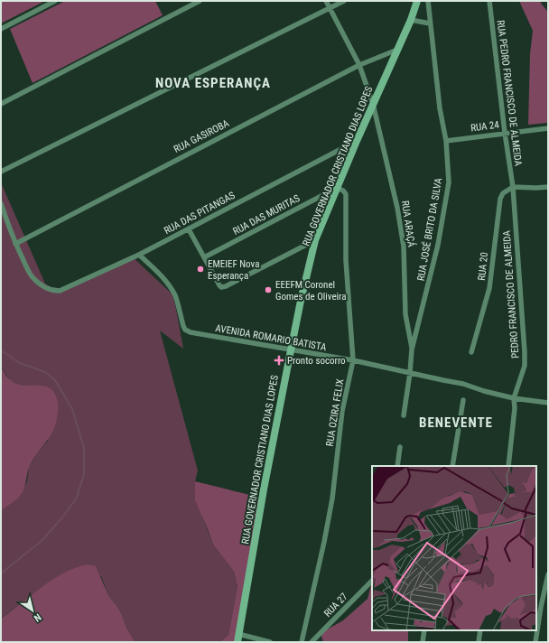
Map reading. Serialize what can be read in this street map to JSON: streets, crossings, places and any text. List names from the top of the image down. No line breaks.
{"streets":{"street":["RUA PEDRO FRANCISCO DE ALMEIDA","RUA 24","RUA GASIROBA","RUA GOVERNADOR CRISTIANO DIAS LOPES","RUA DAS PITANGAS","RUA DAS MURITAS","RUA ARAÇÁ","RUA JOSÉ BRITO DA SILVA","RUA 20","PEDRO FRANCISCO DE ALMEIDA","AVENIDA ROMARIO BATISTA","RUA OZIRA FELIX","RUA 27"]},"crossings":[["RUA PEDRO FRANCISCO DE ALMEIDA","RUA 24"],["RUA PEDRO FRANCISCO DE ALMEIDA","RUA 20"],["RUA PEDRO FRANCISCO DE ALMEIDA","PEDRO FRANCISCO DE ALMEIDA"],["RUA 24","RUA JOSÉ BRITO DA SILVA"],["RUA GASIROBA","RUA GOVERNADOR CRISTIANO DIAS LOPES"],["RUA GASIROBA","RUA DAS PITANGAS"],["RUA GASIROBA","RUA ARAÇÁ"],["RUA GOVERNADOR CRISTIANO DIAS LOPES","RUA DAS PITANGAS"],["RUA GOVERNADOR CRISTIANO DIAS LOPES","RUA DAS MURITAS"],["RUA GOVERNADOR CRISTIANO DIAS LOPES","RUA ARAÇÁ"],["RUA GOVERNADOR CRISTIANO DIAS LOPES","AVENIDA ROMARIO BATISTA"],["RUA GOVERNADOR CRISTIANO DIAS LOPES","RUA OZIRA FELIX"],["RUA DAS PITANGAS","AVENIDA ROMARIO BATISTA"],["RUA DAS MURITAS","RUA OZIRA FELIX"],["RUA ARAÇÁ","RUA JOSÉ BRITO DA SILVA"],["RUA JOSÉ BRITO DA SILVA","AVENIDA ROMARIO BATISTA"],["RUA 20","PEDRO FRANCISCO DE ALMEIDA"],["PEDRO FRANCISCO DE ALMEIDA","AVENIDA ROMARIO BATISTA"],["AVENIDA ROMARIO BATISTA","RUA OZIRA FELIX"]],"districts":["NOVA ESPERANÇA","BENEVENTE"],"places":{"other":["EMEIEF Nova Esperança","EEEFM Coronel Gomes de Oliveira"],"health":["Pronto socorro"]},"north":"bottom right"}
